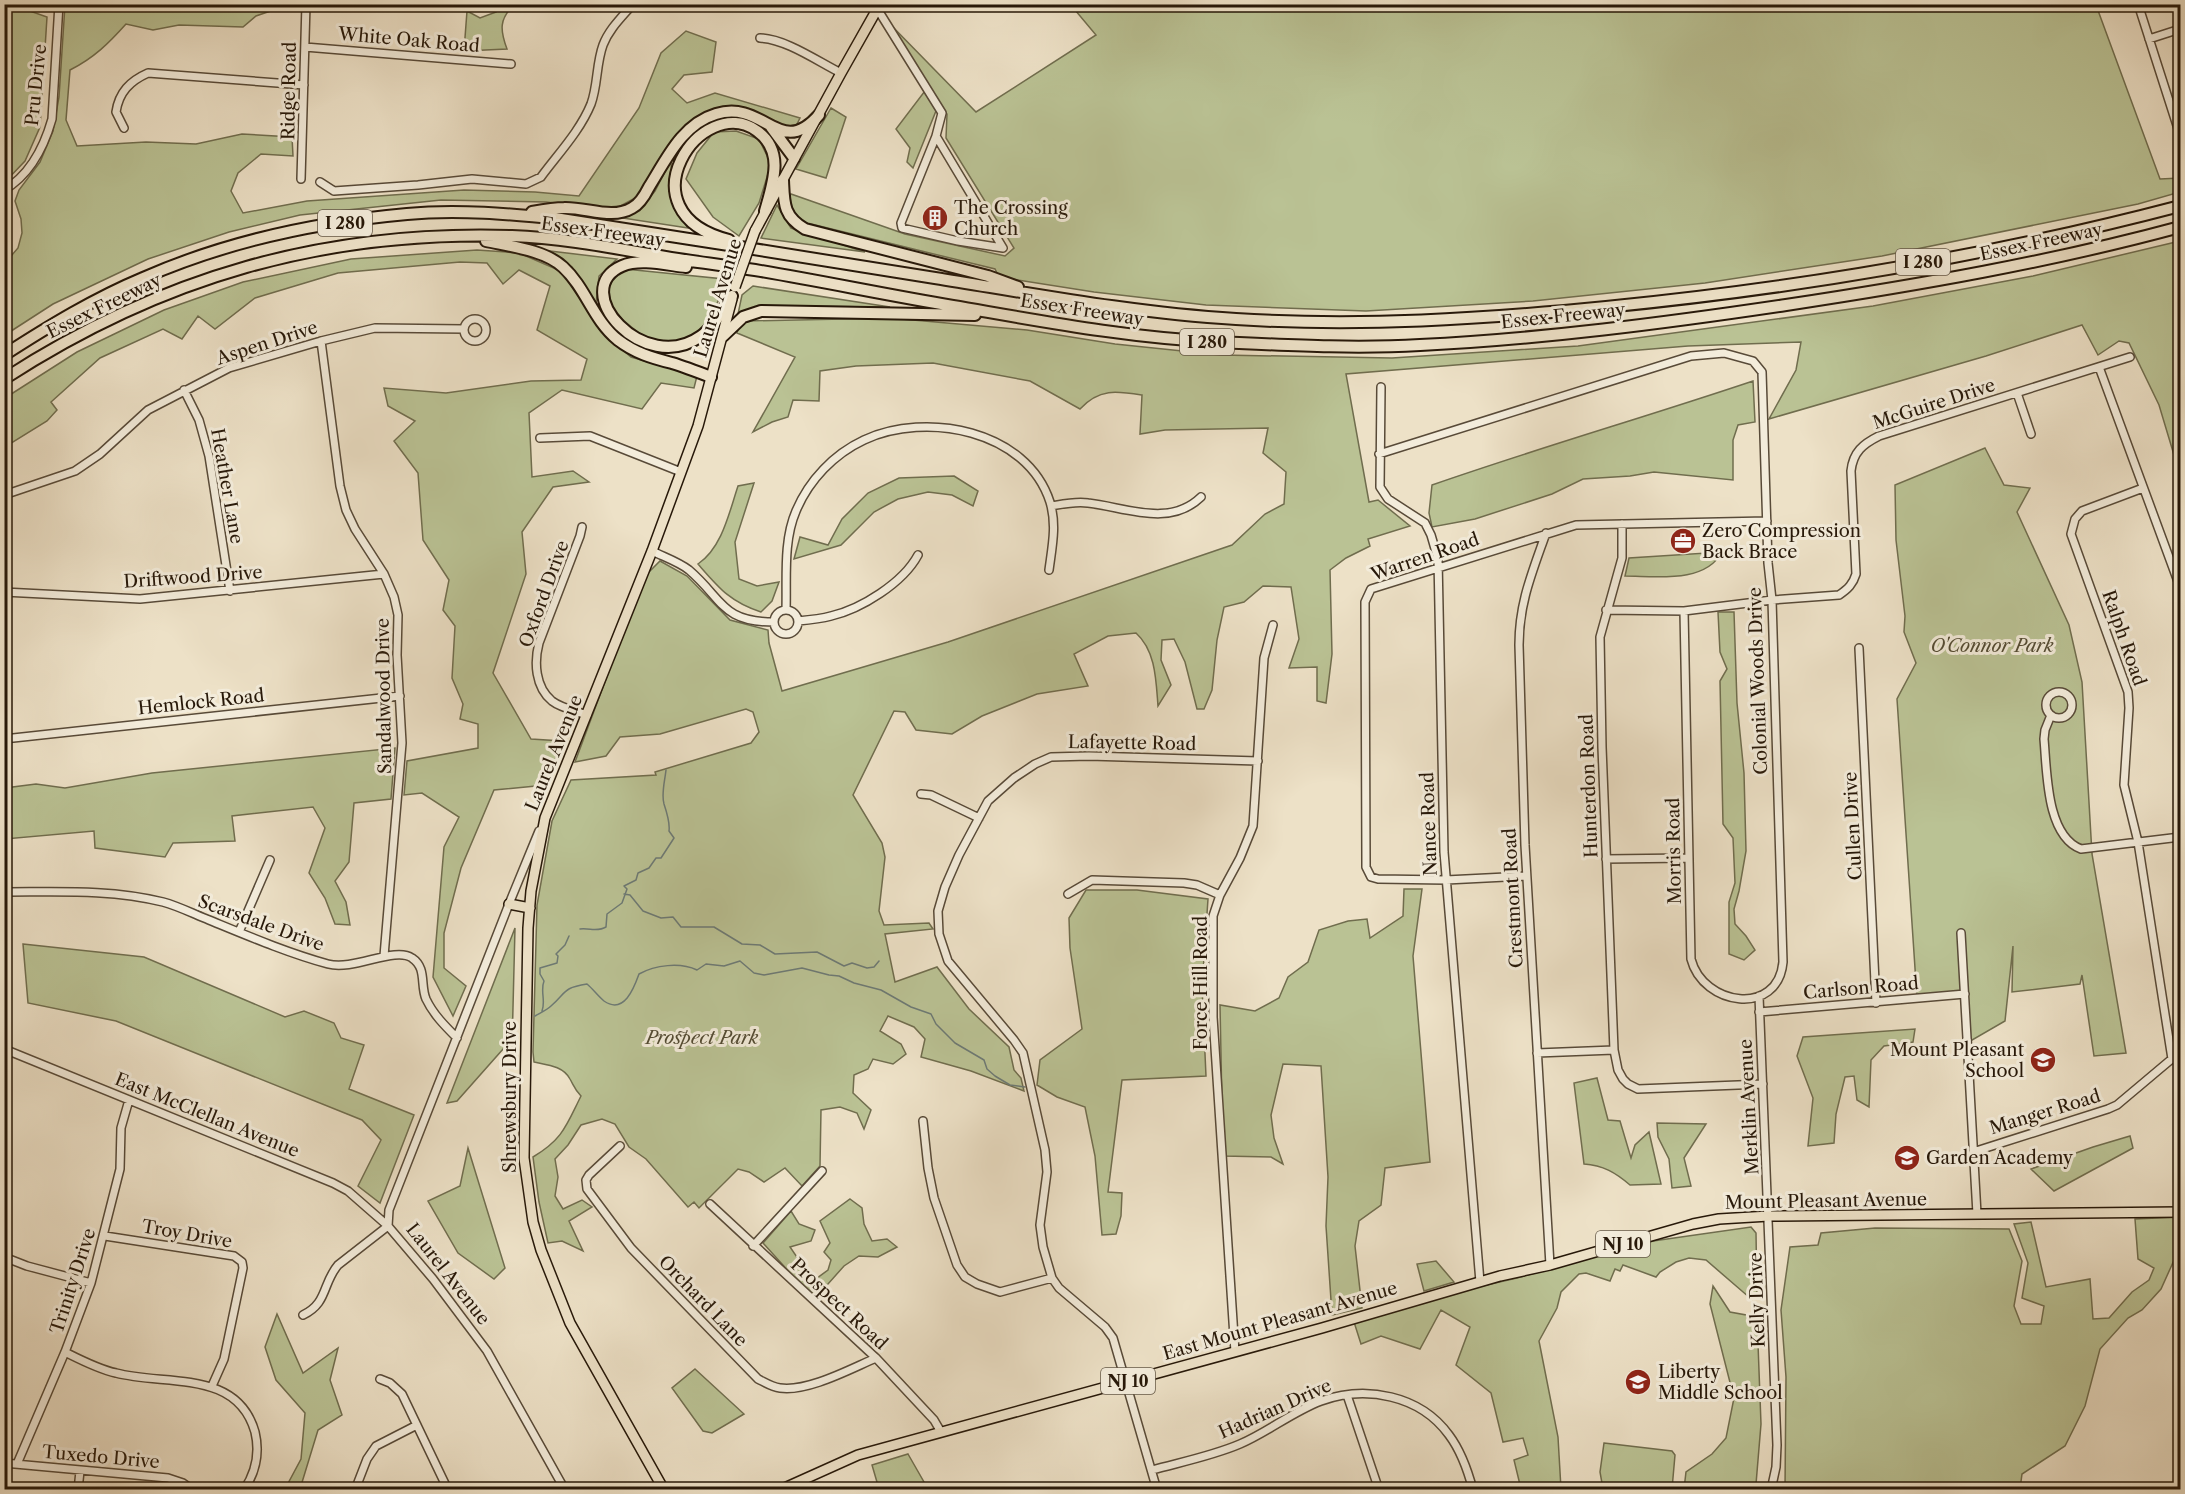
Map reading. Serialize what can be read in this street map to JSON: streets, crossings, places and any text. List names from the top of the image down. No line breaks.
{"streets":{"highway":["I 280","Essex Freeway"],"main road":["Laurel Avenue","Shrewsbury Drive","Mount Pleasant Avenue","NJ 10","East Mount Pleasant Avenue"],"street":["White Oak Road","Pru Drive","Ridge Road","Aspen Drive","McGuire Drive","Heather Lane","Warren Road","Driftwood Drive","Oxford Drive","Ralph Road","Colonial Woods Drive","Sandalwood Drive","Hemlock Road","Lafayette Road","Hunterdon Road","Nance Road","Cullen Drive","Morris Road","Crestmont Road","Scarsdale Drive","Force Hill Road","Carlson Road","Merklin Avenue","Manger Road","East McClellan Avenue","Troy Drive","Trinity Drive","Kelly Drive","Orchard Lane","Prospect Road","Hadrian Drive","Tuxedo Drive"]},"crossings":[["White Oak Road","Ridge Road"],["Laurel Avenue","Oxford Drive"],["Laurel Avenue","Scarsdale Drive"],["Laurel Avenue","Shrewsbury Drive"],["Laurel Avenue","East McClellan Avenue"],["Aspen Drive","Heather Lane"],["Aspen Drive","Sandalwood Drive"],["McGuire Drive","Colonial Woods Drive"],["Heather Lane","Driftwood Drive"],["Warren Road","Colonial Woods Drive"],["Warren Road","Hunterdon Road"],["Warren Road","Nance Road"],["Warren Road","Crestmont Road"],["Driftwood Drive","Sandalwood Drive"],["Ralph Road","Manger Road"],["Colonial Woods Drive","Nance Road"],["Colonial Woods Drive","Morris Road"],["Colonial Woods Drive","Merklin Avenue"],["Sandalwood Drive","Hemlock Road"],["Sandalwood Drive","Scarsdale Drive"],["Lafayette Road","Force Hill Road"],["Lafayette Road","East Mount Pleasant Avenue"],["Lafayette Road","Hadrian Drive"],["Hunterdon Road","Merklin Avenue"],["Nance Road","Mount Pleasant Avenue"],["Nance Road","East Mount Pleasant Avenue"],["Cullen Drive","Carlson Road"],["Morris Road","Merklin Avenue"],["Crestmont Road","Mount Pleasant Avenue"],["Force Hill Road","East Mount Pleasant Avenue"],["Carlson Road","Merklin Avenue"],["Merklin Avenue","Mount Pleasant Avenue"],["Merklin Avenue","Kelly Drive"],["East McClellan Avenue","Trinity Drive"],["Mount Pleasant Avenue","Kelly Drive"],["Mount Pleasant Avenue","East Mount Pleasant Avenue"],["Troy Drive","Trinity Drive"],["Trinity Drive","Tuxedo Drive"],["Orchard Lane","Prospect Road"],["Prospect Road","East Mount Pleasant Avenue"]],"parks":["O'Connor Park","Prospect Park"],"places":{"building":["The Crossing Church"],"office":["Zero Compression Back Brace"],"school or university":["Mount Pleasant School","Garden Academy","Liberty Middle School"]}}
